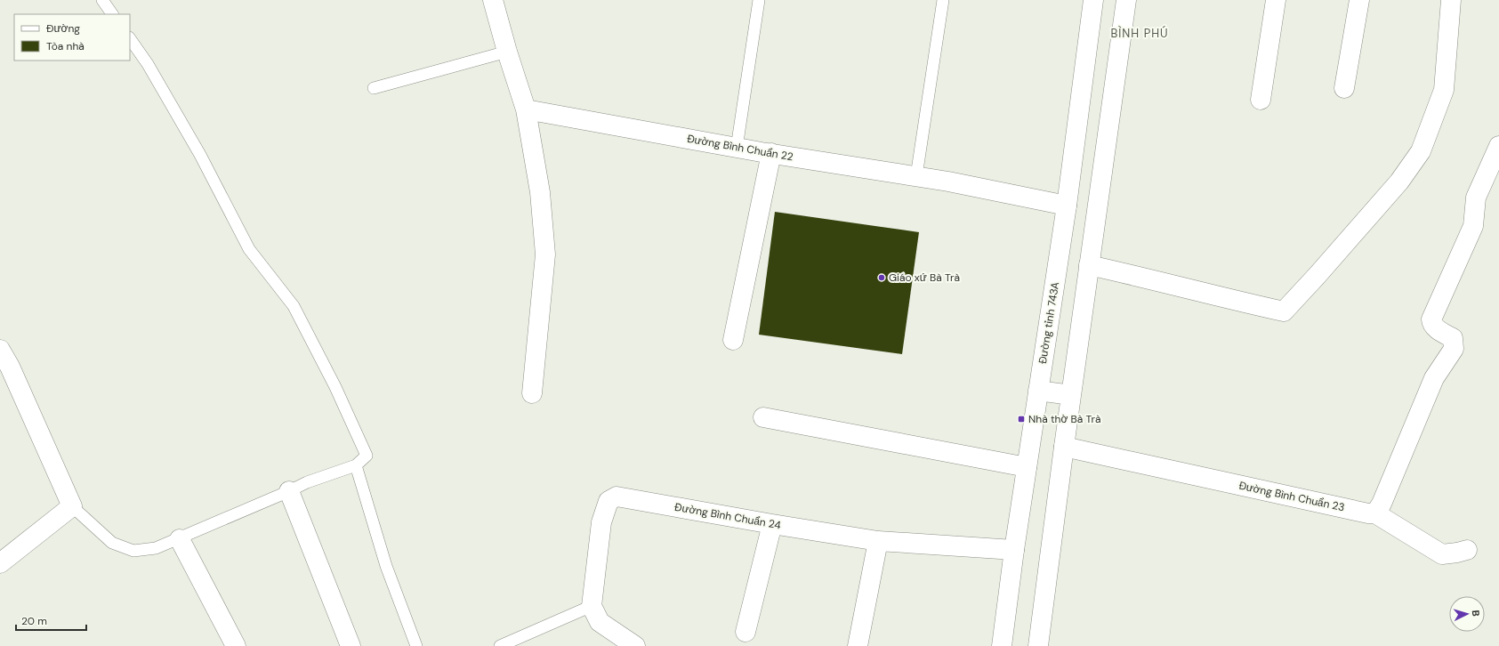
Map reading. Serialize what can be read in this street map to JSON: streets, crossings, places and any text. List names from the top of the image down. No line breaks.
{"streets":{"street":["Đường Bình Chuẩn 22","Đường tỉnh 743A","Đường Bình Chuẩn 23","Đường Bình Chuẩn 24"]},"crossings":[["Đường Bình Chuẩn 22","Đường tỉnh 743A"],["Đường tỉnh 743A","Đường Bình Chuẩn 24"]],"districts":["BÌNH PHÚ"],"places":{"other":["Giáo xứ Bà Trà"],"transit":["Nhà thờ Bà Trà"]},"legend":["Đường","Tòa nhà"],"scale_bar":"20 m","north":"right"}
